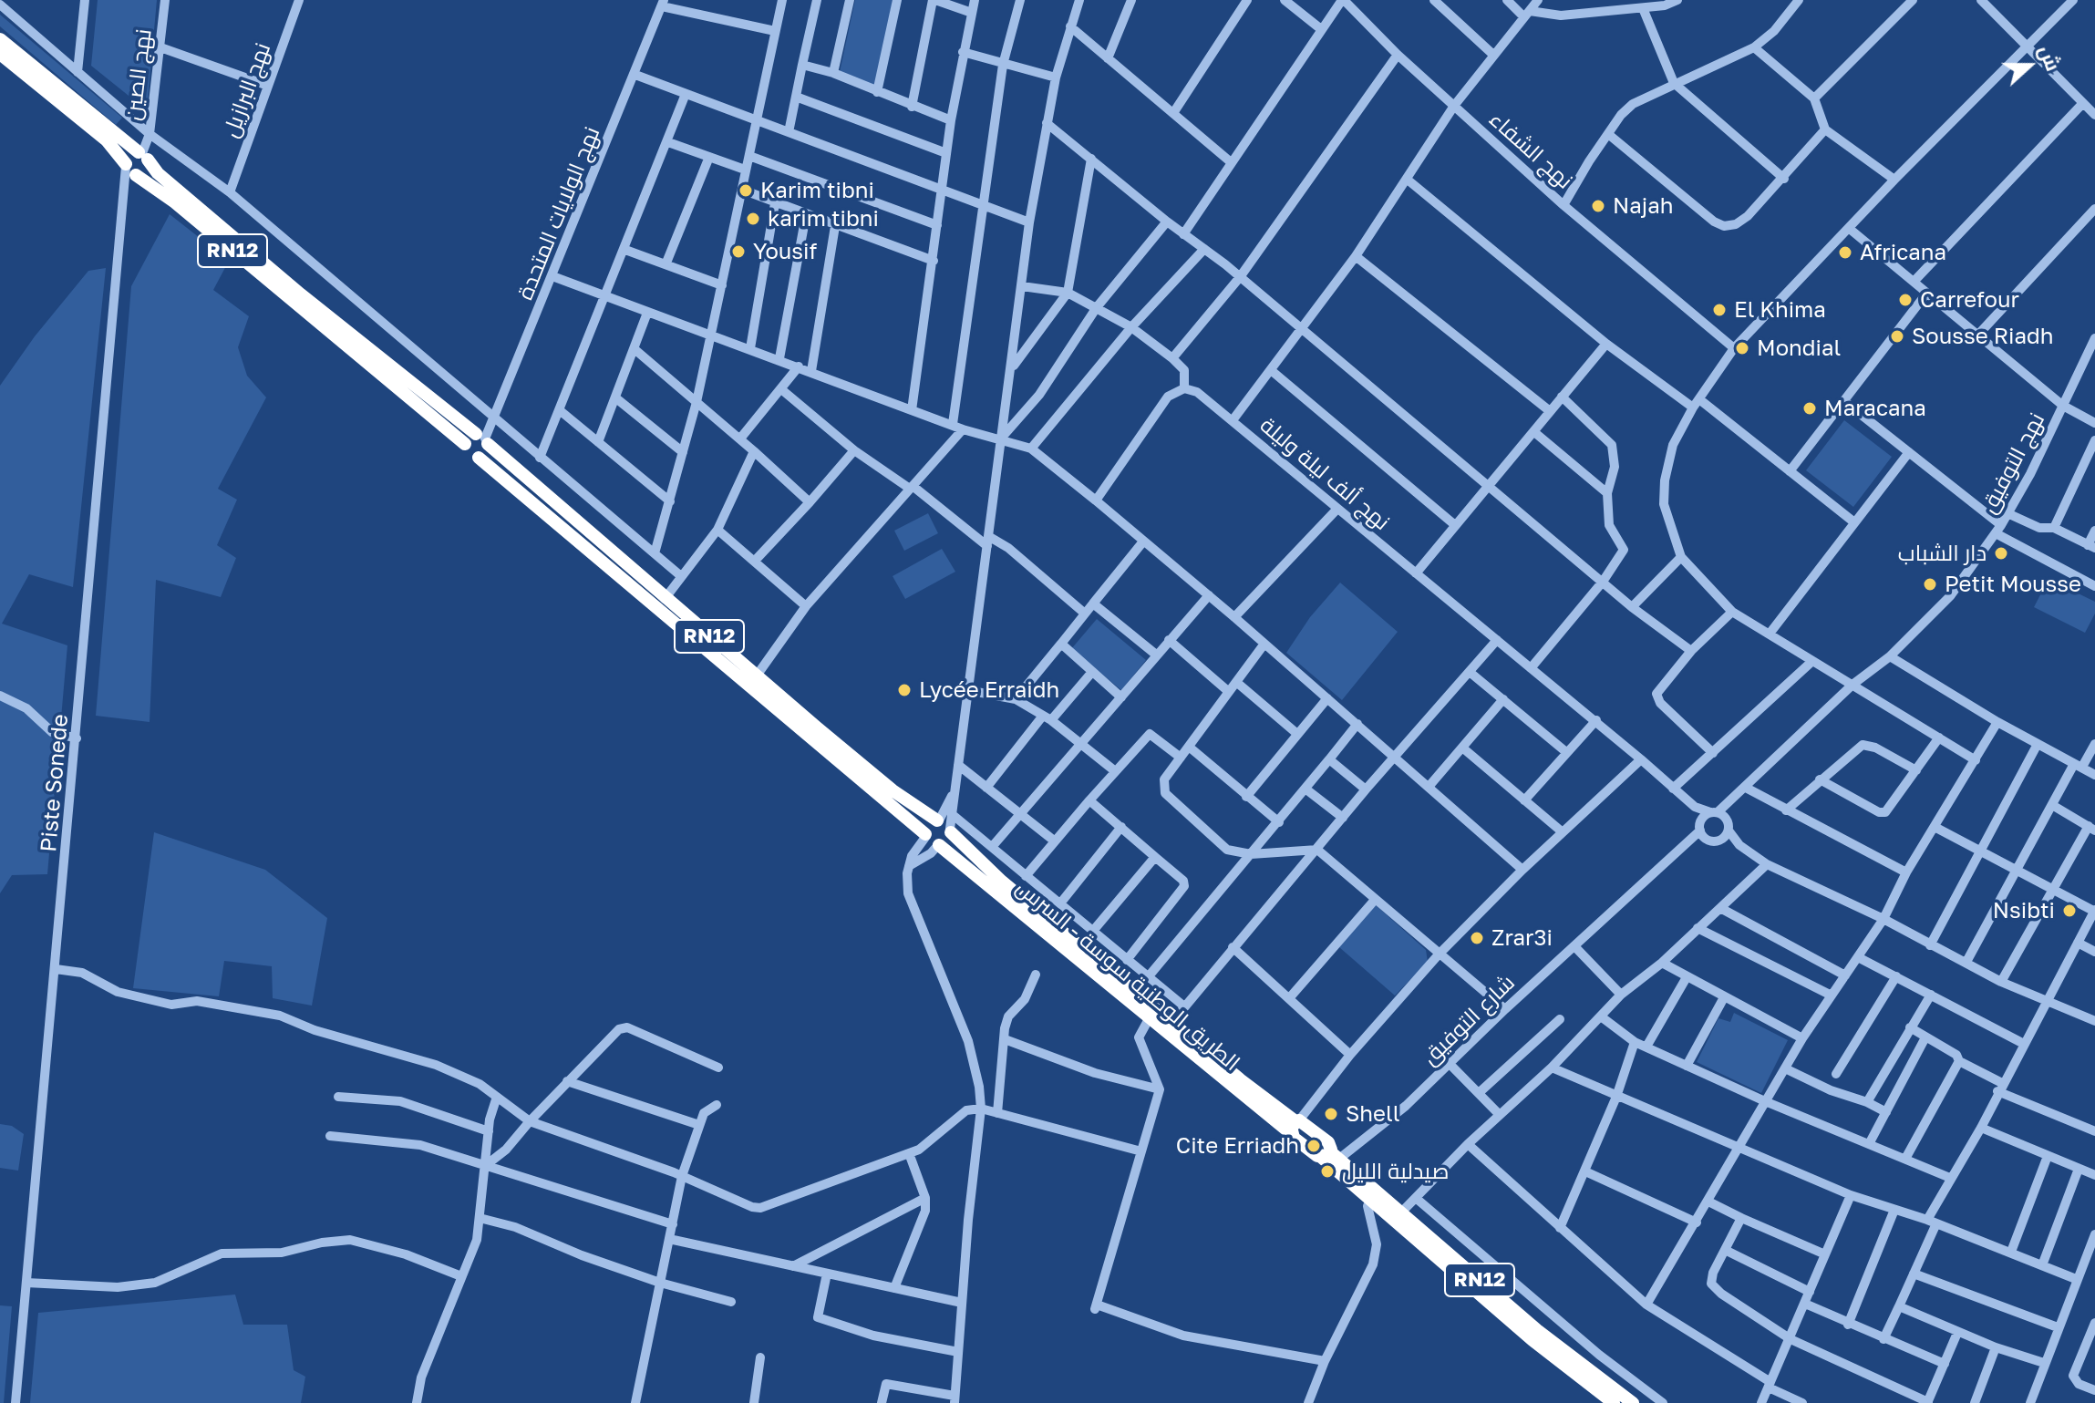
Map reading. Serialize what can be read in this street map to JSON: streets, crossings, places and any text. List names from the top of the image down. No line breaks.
{"streets":{"highway":["RN12","الطريق الوطنية سوسة - السرس"],"street":["نهج الصين","نهج البرازيل","نهج الشفاء","نهج الولايات المتحدة","نهج التوفيق","نهج ألف ليلة وليلة","Piste Sonede","شارع التوفيق"]},"crossings":[["نهج الصين","الطريق الوطنية سوسة - السرس"],["نهج الولايات المتحدة","RN12"],["نهج الولايات المتحدة","الطريق الوطنية سوسة - السرس"],["RN12","Piste Sonede"],["RN12","الطريق الوطنية سوسة - السرس"],["RN12","شارع التوفيق"]],"places":["Karim tibni","Najah","karim tibni","Yousif","Africana","Carrefour","El Khima","Sousse Riadh","Mondial","Maracana","دار الشباب","Petit Mousse","Lycée Erraidh","Nsibti","Zrar3i","Shell","Cite Erriadh","صيدلية الليل"],"north":"right"}
